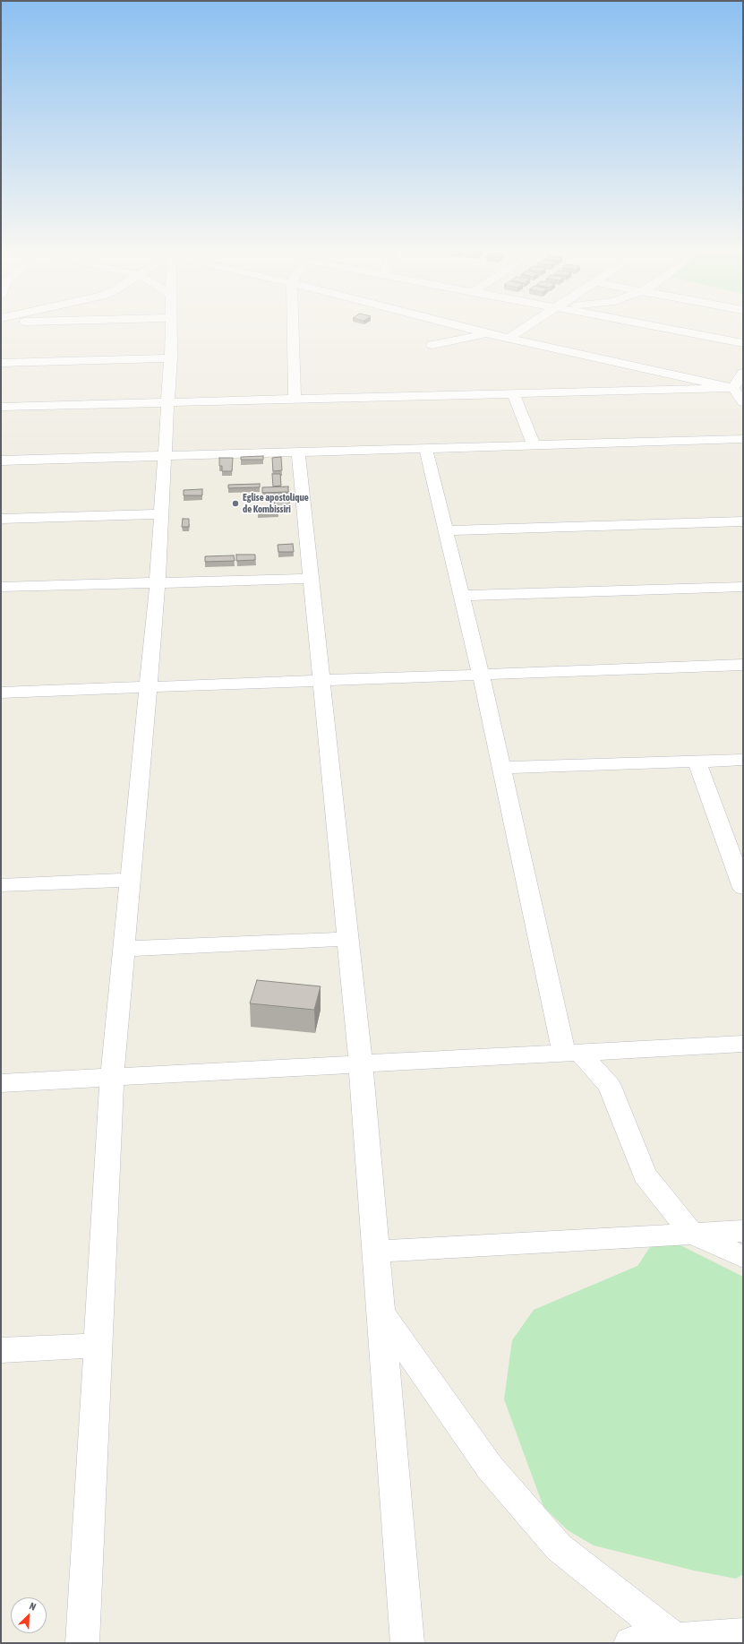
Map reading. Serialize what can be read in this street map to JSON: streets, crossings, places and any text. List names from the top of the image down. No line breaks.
{"places":["Eglise apostolique de Kombissiri"],"north":"top right"}
